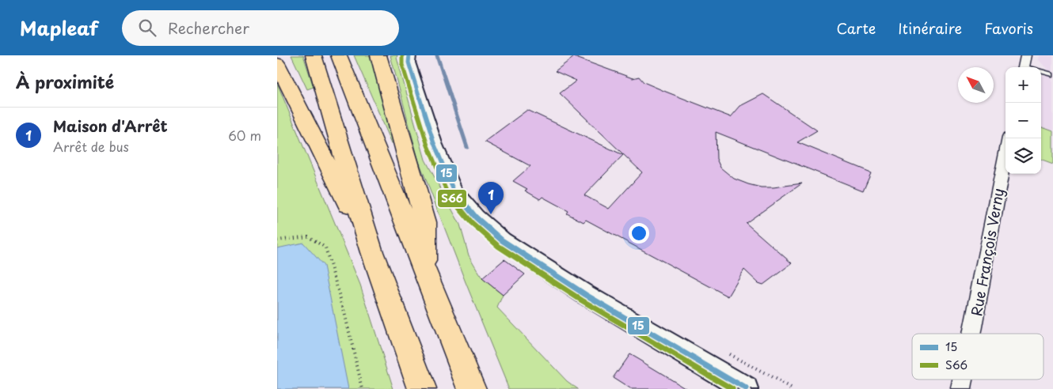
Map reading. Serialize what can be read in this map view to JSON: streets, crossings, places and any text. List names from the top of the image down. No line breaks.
{"streets":{"street":["Rue François Verny"]},"lines":["transit line 15","transit line S66"],"legend":["15","S66"],"north":"top left","page":{"header":"Mapleaf","search":"Rechercher","nav":["Carte","Itinéraire","Favoris"],"heading":"À proximité","map_buttons":["+","−"],"list":[{"mark":"1","name":"Maison d'Arrêt","note":"Arrêt de bus","value":"60 m"}],"pins":"1"}}
